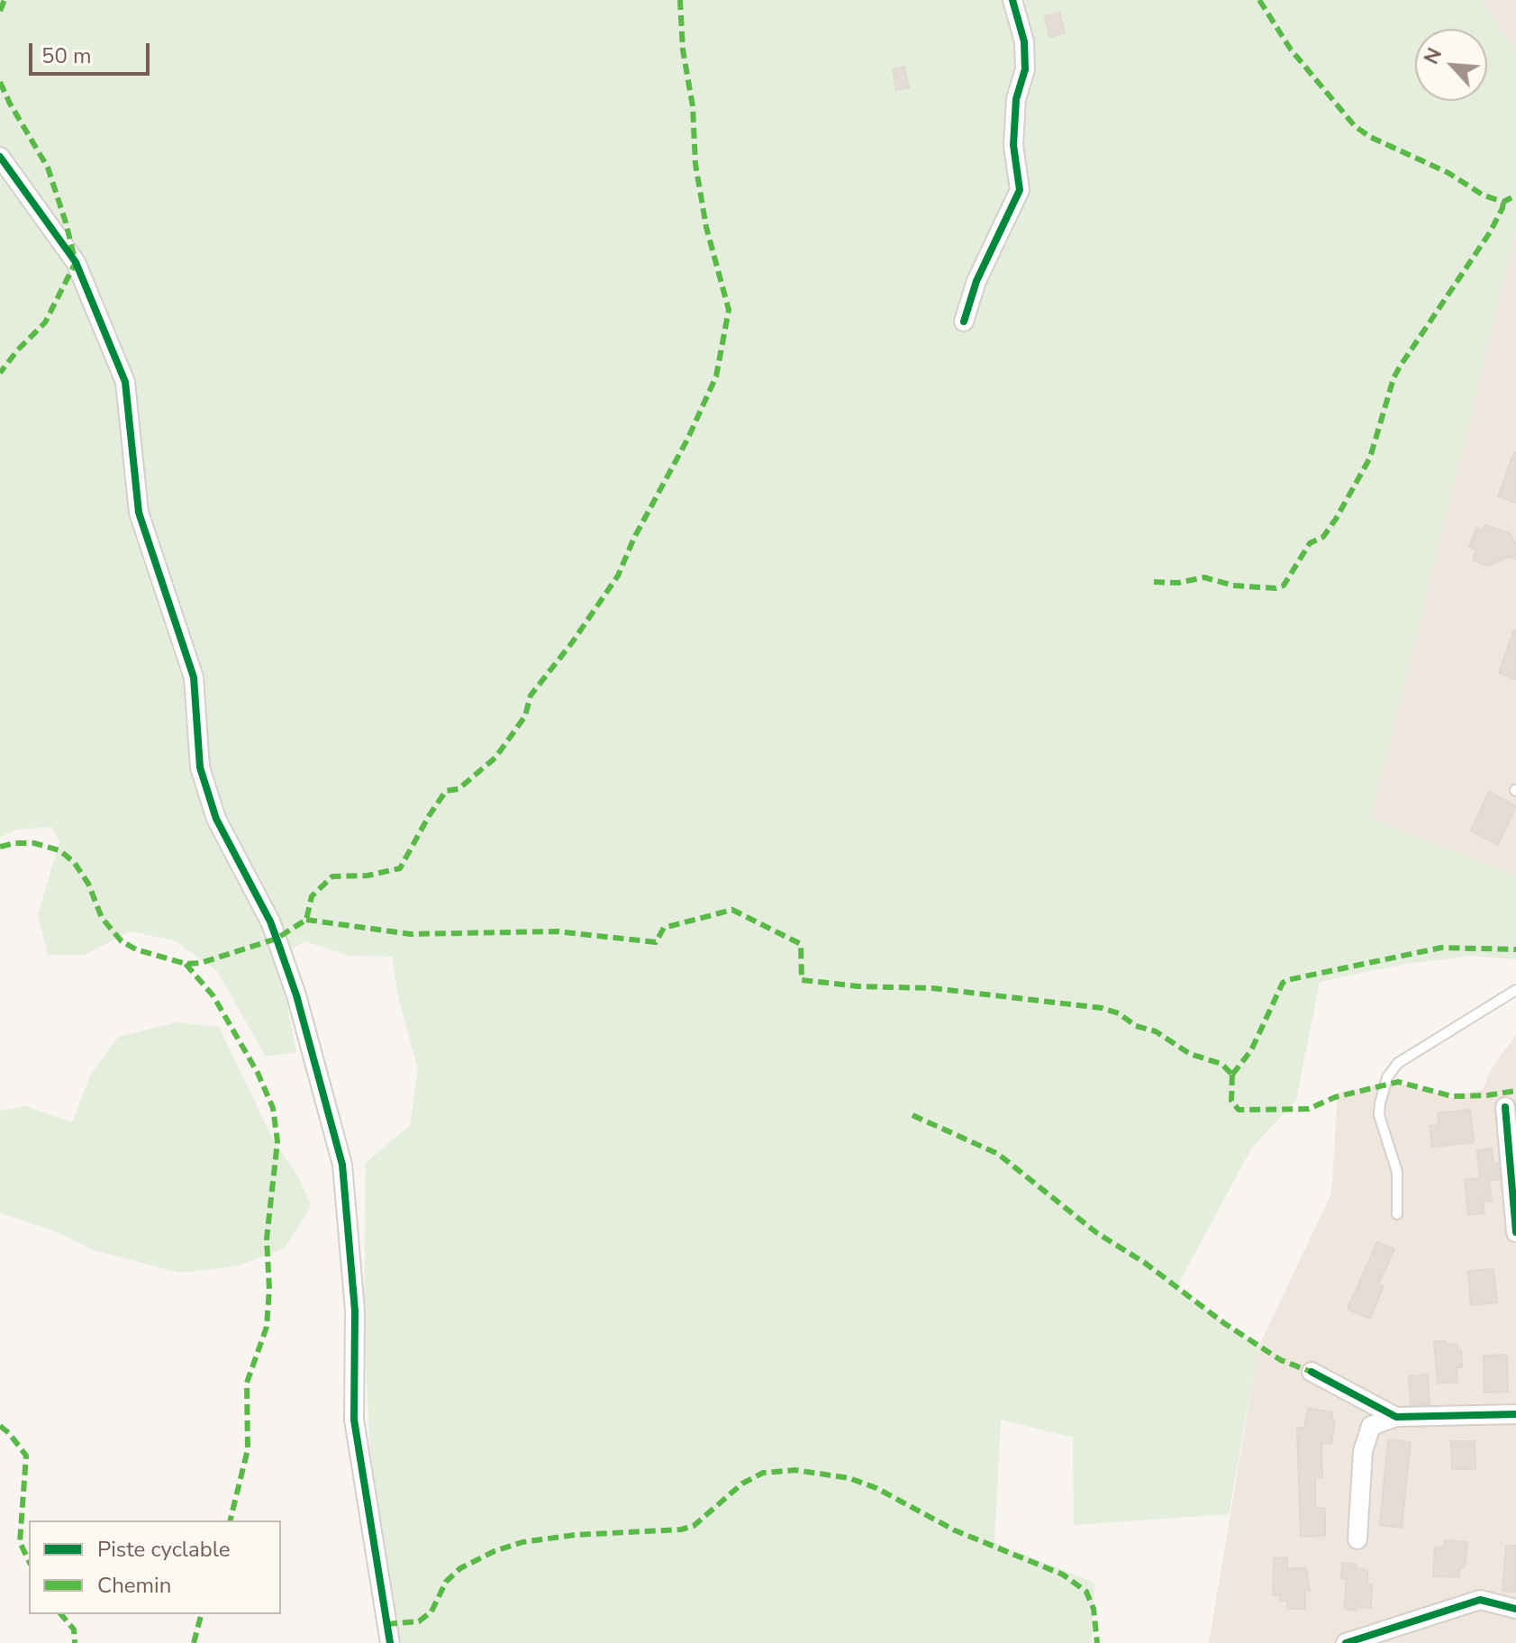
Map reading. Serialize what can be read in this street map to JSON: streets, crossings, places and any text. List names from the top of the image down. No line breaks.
{"legend":["Piste cyclable","Chemin"],"scale_bar":"50 m","north":"top left"}
